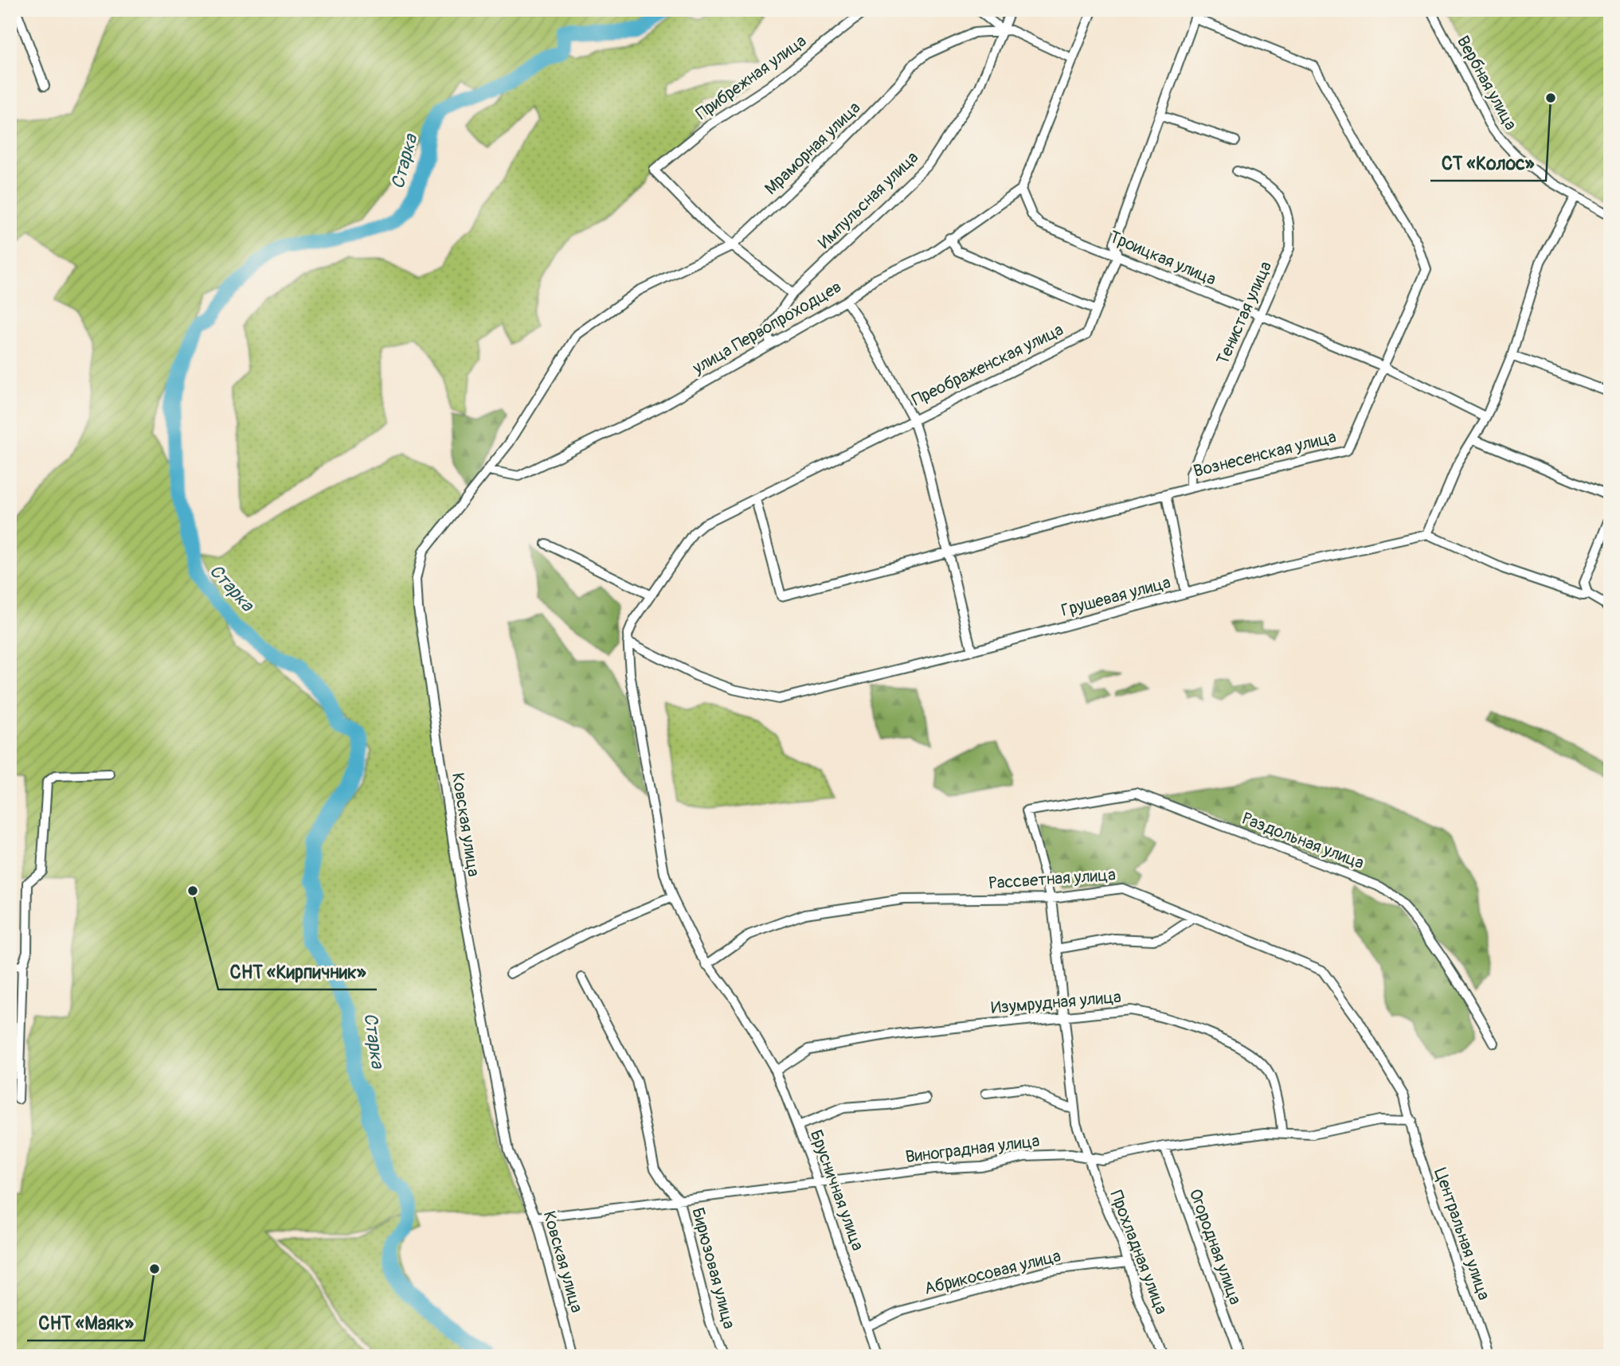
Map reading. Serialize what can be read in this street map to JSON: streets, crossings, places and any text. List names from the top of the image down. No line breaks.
{"streets":{"street":["Прибрежная улица","Вербная улица","Мраморная улица","Импульсная улица","Троицкая улица","Тенистая улица","улица Первопроходцев","Преображенская улица","Вознесенская улица","Грушевая улица","Ковская улица","Раздольная улица","Рассветная улица","Изумрудная улица","Виноградная улица","Брусничная улица","Центральная улица","Огородная улица","Прохладная улица","Бирюзовая улица","Абрикосовая улица"]},"crossings":[["Прибрежная улица","Мраморная улица"],["Мраморная улица","Импульсная улица"],["Мраморная улица","Ковская улица"],["Импульсная улица","улица Первопроходцев"],["Троицкая улица","Тенистая улица"],["Троицкая улица","улица Первопроходцев"],["Троицкая улица","Преображенская улица"],["Троицкая улица","Вознесенская улица"],["Тенистая улица","Вознесенская улица"],["улица Первопроходцев","Ковская улица"],["Преображенская улица","Вознесенская улица"],["Преображенская улица","Грушевая улица"],["Преображенская улица","Брусничная улица"],["Грушевая улица","Брусничная улица"],["Ковская улица","Виноградная улица"],["Раздольная улица","Прохладная улица"],["Рассветная улица","Виноградная улица"],["Рассветная улица","Брусничная улица"],["Рассветная улица","Центральная улица"],["Рассветная улица","Прохладная улица"],["Изумрудная улица","Виноградная улица"],["Изумрудная улица","Брусничная улица"],["Изумрудная улица","Прохладная улица"],["Виноградная улица","Брусничная улица"],["Виноградная улица","Центральная улица"],["Виноградная улица","Огородная улица"],["Виноградная улица","Прохладная улица"],["Виноградная улица","Бирюзовая улица"],["Брусничная улица","Абрикосовая улица"],["Прохладная улица","Абрикосовая улица"]],"water":["Старка"],"places":["СТ «Колос»","СНТ «Кирпичник»","СНТ «Маяк»"]}
